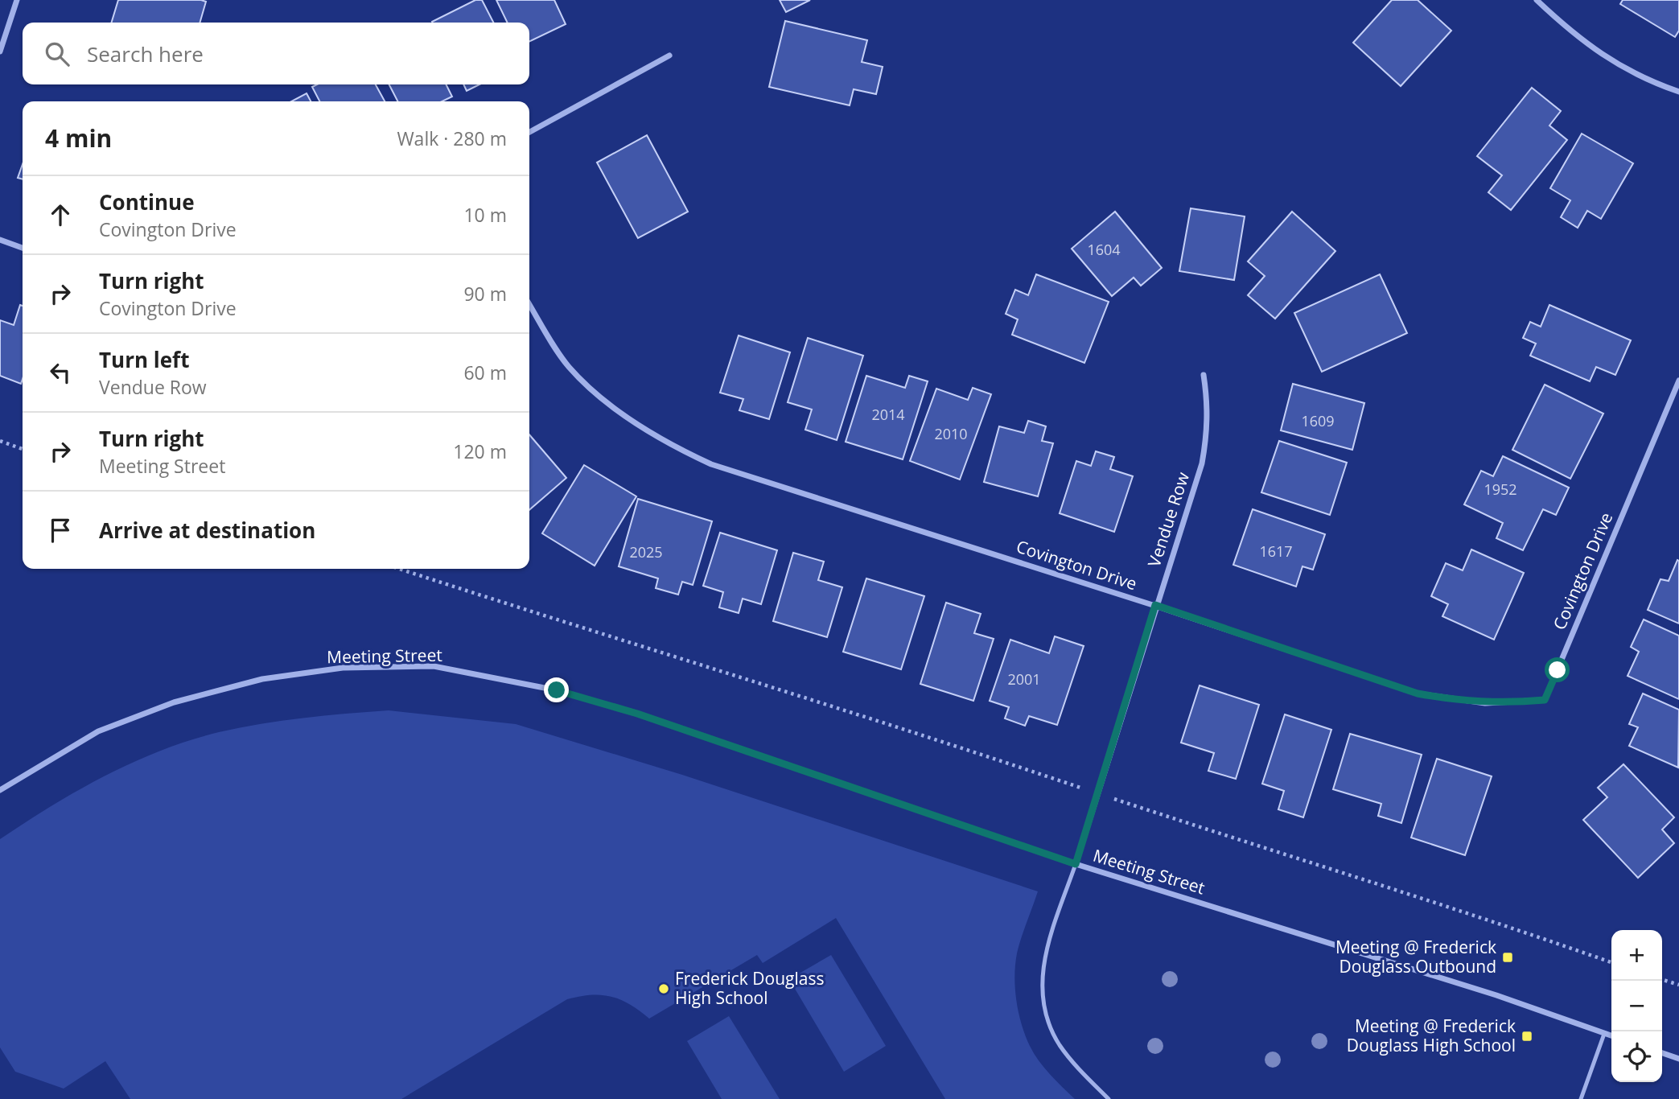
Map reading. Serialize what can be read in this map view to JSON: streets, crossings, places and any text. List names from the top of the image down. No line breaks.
{"streets":{"street":["Vendue Row","Covington Drive","Meeting Street"]},"crossings":[["Vendue Row","Covington Drive"],["Vendue Row","Meeting Street"]],"places":{"transit":["Meeting @ Frederick Douglass Outbound","Meeting @ Frederick Douglass High School"],"other":["Frederick Douglass High School"]},"house_numbers":["1604","2014","1609","2010","1952","1617","2025","2001"],"page":{"search":"Search here","heading":["4 min","Walk · 280 m"],"list":[["Continue","Covington Drive","10 m"],["Turn right","Covington Drive","90 m"],["Turn left","Vendue Row","60 m"],["Turn right","Meeting Street","120 m"],"Arrive at destination"],"map_buttons":["+","−"]}}
